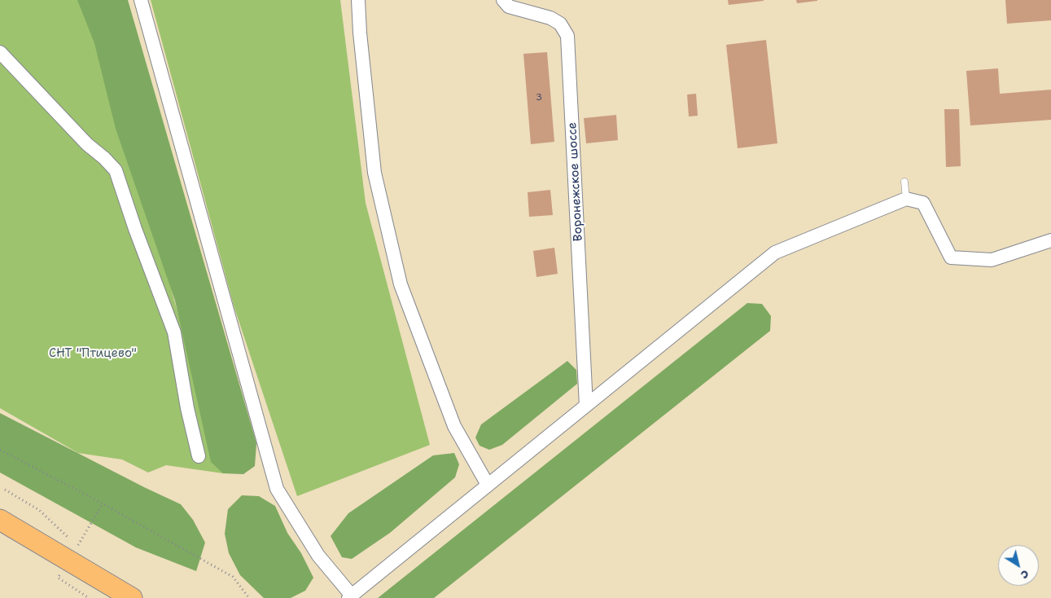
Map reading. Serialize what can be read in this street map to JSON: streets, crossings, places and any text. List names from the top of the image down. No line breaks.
{"streets":{"street":["Воронежское шоссе"]},"parks":["СНТ \"Птицево\""],"house_numbers":["3"],"north":"bottom right"}
